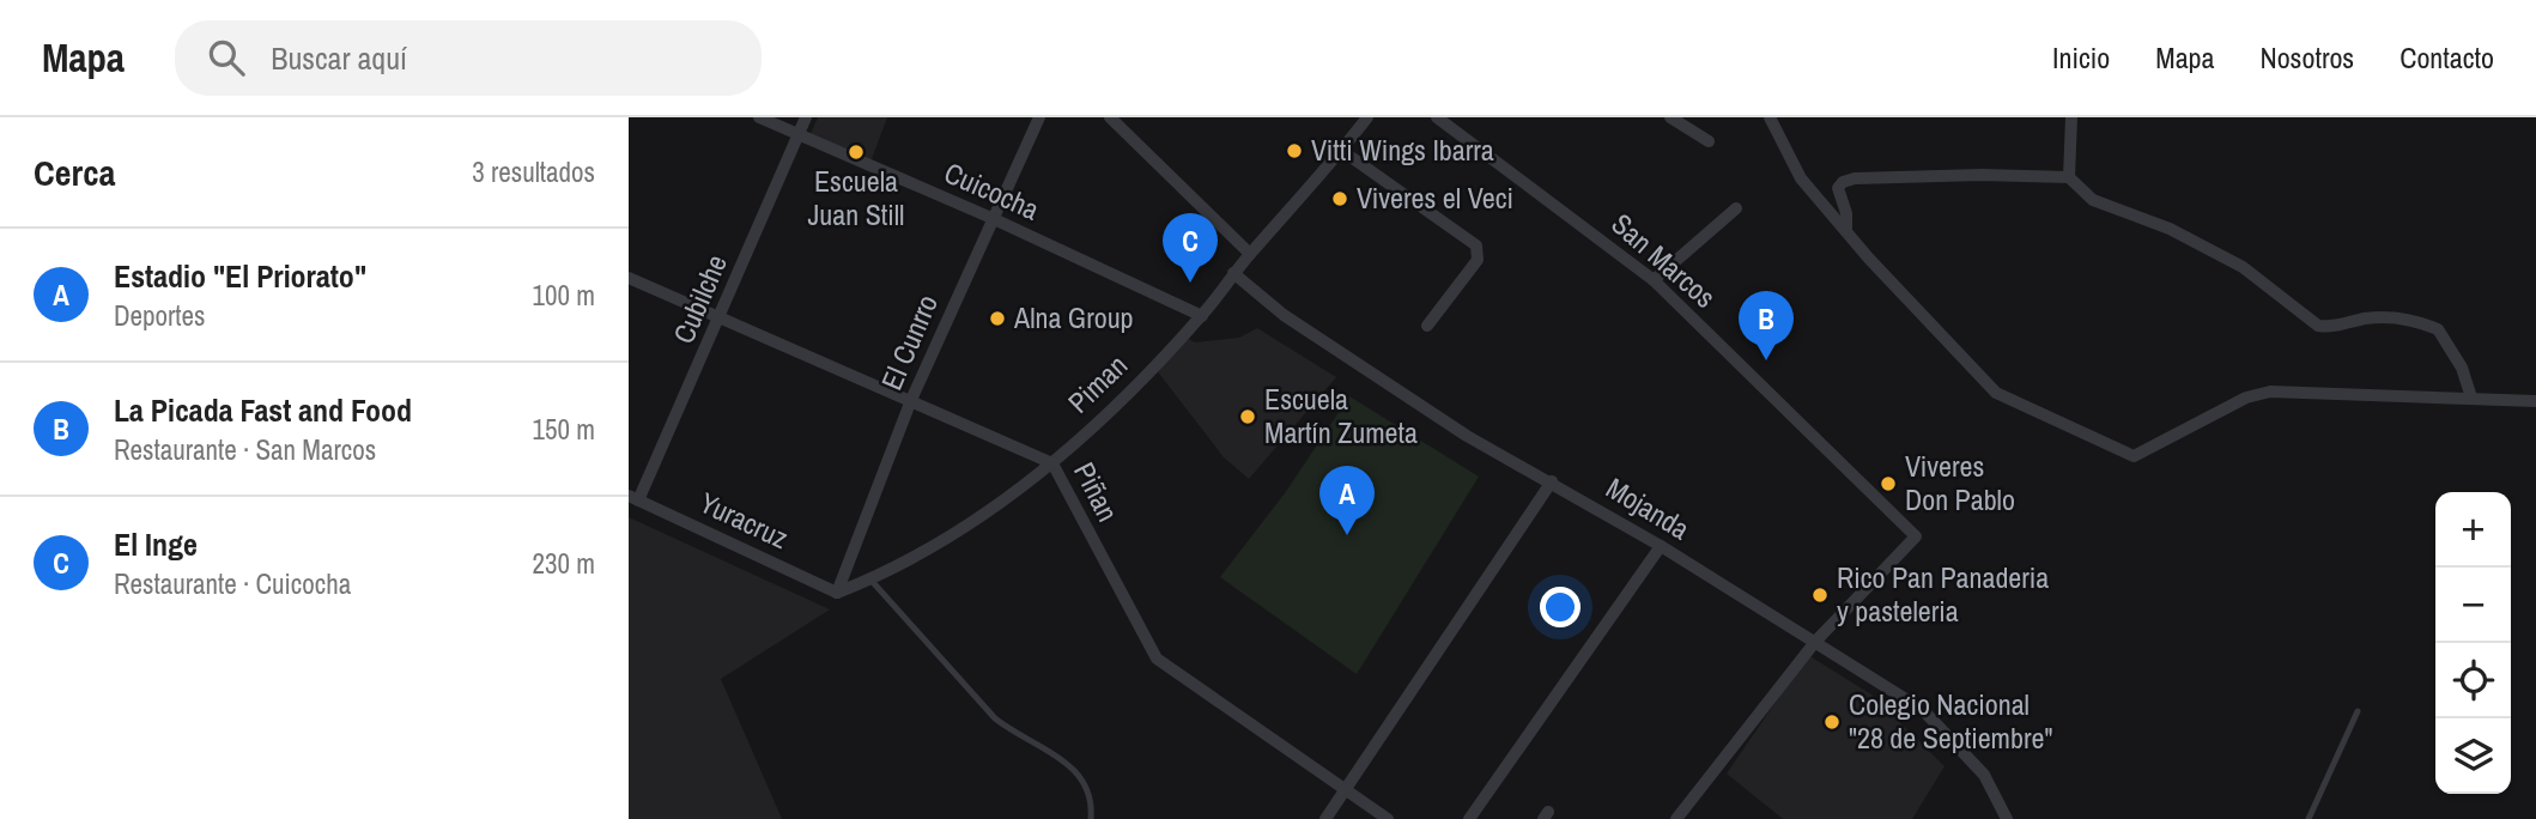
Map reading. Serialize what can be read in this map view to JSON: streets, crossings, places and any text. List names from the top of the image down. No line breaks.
{"streets":{"street":["Cuicocha","San Marcos","Cubilche","El Cunrro","Piman","Piñan","Mojanda","Yuracruz"]},"crossings":[["Cuicocha","Cubilche"],["Cuicocha","El Cunrro"],["Cuicocha","Piman"],["San Marcos","Mojanda"],["Cubilche","Piñan"],["Cubilche","Yuracruz"],["El Cunrro","Piman"],["El Cunrro","Piñan"],["El Cunrro","Yuracruz"],["Piman","Piñan"],["Piman","Mojanda"],["Piman","Yuracruz"]],"places":["Vitti Wings Ibarra","Escuela Juan Still","Viveres el Veci","Alna Group","Escuela Martín Zumeta","Viveres Don Pablo","Rico Pan Panaderia y pasteleria","Colegio Nacional \"28 de Septiembre\""],"page":{"header":"Mapa","search":"Buscar aquí","nav":["Inicio","Mapa","Nosotros","Contacto"],"heading":["Cerca","3 resultados"],"pins":["C","B","A"],"list":[{"mark":"A","name":"Estadio \"El Priorato\"","note":"Deportes","value":"100 m"},{"mark":"B","name":"La Picada Fast and Food","note":"Restaurante · San Marcos","value":"150 m"},{"mark":"C","name":"El Inge","note":"Restaurante · Cuicocha","value":"230 m"}],"map_buttons":["+","−"]}}
